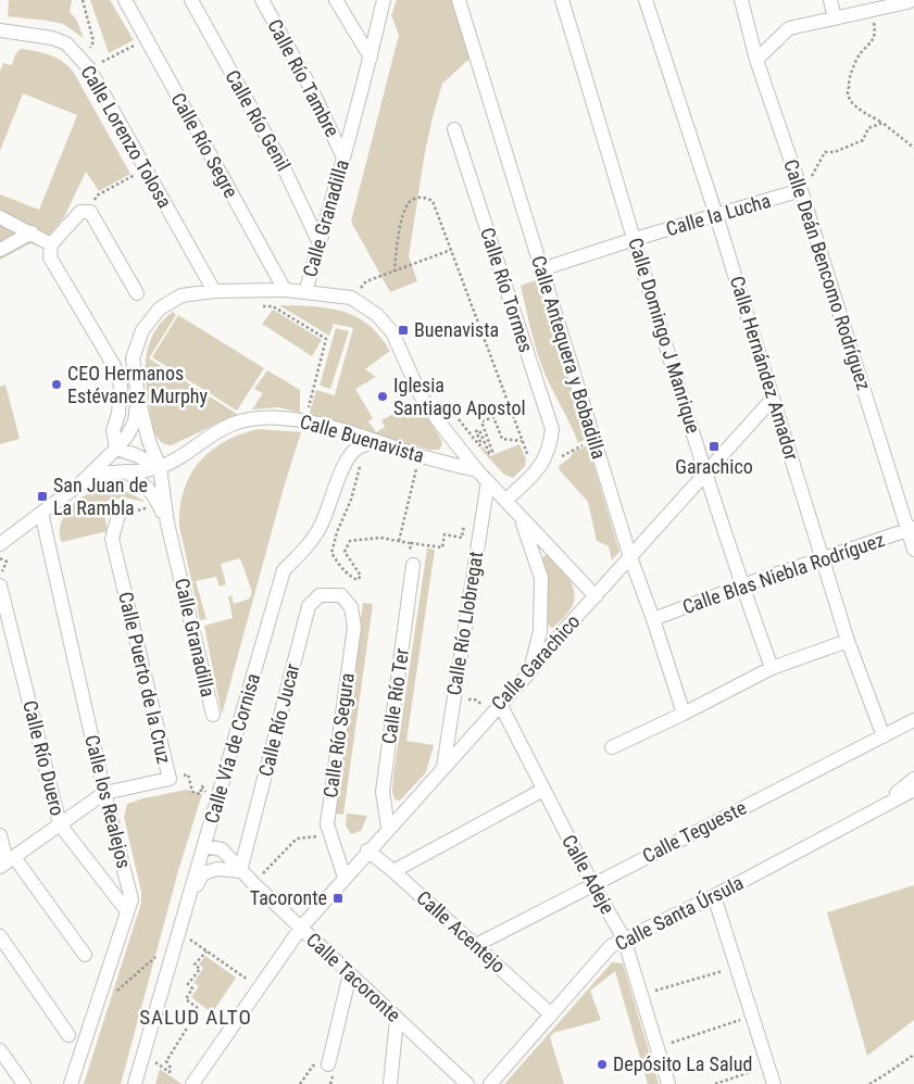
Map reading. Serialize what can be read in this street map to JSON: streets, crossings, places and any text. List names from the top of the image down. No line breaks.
{"streets":{"street":["Calle Río Tambre","Calle Río Genil","Calle Lorenzo Tolosa","Calle Río Segre","Calle la Lucha","Calle Granadilla","Calle Deán Bencomo Rodríguez","Calle Río Tormes","Calle Domingo J Manrique","Calle Antequera y Bobadilla","Calle Hernández Amador","Calle Buenavista","Calle Blas Niebla Rodríguez","Calle Río Llobregat","Calle Garachico","Calle Puerto de la Cruz","Calle Río Ter","Calle Río Jucar","Calle Río Segura","Calle Vía de Cornisa","Calle Río Duero","Calle los Realejos","Calle Tegueste","Calle Adeje","Calle Santa Úrsula","Calle Acentejo","Calle Tacoronte"]},"crossings":[["Calle Río Tambre","Calle Granadilla"],["Calle Río Genil","Calle Granadilla"],["Calle Lorenzo Tolosa","Calle Granadilla"],["Calle Río Segre","Calle Granadilla"],["Calle la Lucha","Calle Deán Bencomo Rodríguez"],["Calle la Lucha","Calle Domingo J Manrique"],["Calle la Lucha","Calle Antequera y Bobadilla"],["Calle la Lucha","Calle Hernández Amador"],["Calle Granadilla","Calle Buenavista"],["Calle Deán Bencomo Rodríguez","Calle Blas Niebla Rodríguez"],["Calle Domingo J Manrique","Calle Blas Niebla Rodríguez"],["Calle Domingo J Manrique","Calle Garachico"],["Calle Antequera y Bobadilla","Calle Blas Niebla Rodríguez"],["Calle Antequera y Bobadilla","Calle Garachico"],["Calle Hernández Amador","Calle Blas Niebla Rodríguez"],["Calle Hernández Amador","Calle Garachico"],["Calle Hernández Amador","Calle Tegueste"],["Calle Buenavista","Calle Vía de Cornisa"],["Calle Río Llobregat","Calle Garachico"],["Calle Garachico","Calle Río Ter"],["Calle Garachico","Calle Río Segura"],["Calle Garachico","Calle Adeje"],["Calle Garachico","Calle Acentejo"],["Calle Garachico","Calle Tacoronte"],["Calle Puerto de la Cruz","Calle Río Duero"],["Calle Puerto de la Cruz","Calle los Realejos"],["Calle Río Jucar","Calle Río Segura"],["Calle Río Jucar","Calle Tacoronte"],["Calle Vía de Cornisa","Calle Tacoronte"],["Calle Río Duero","Calle los Realejos"],["Calle Tegueste","Calle Adeje"],["Calle Tegueste","Calle Acentejo"],["Calle Adeje","Calle Santa Úrsula"],["Calle Santa Úrsula","Calle Acentejo"]],"districts":["SALUD ALTO"],"places":{"transit":["Buenavista","Garachico","San Juan de La Rambla","Tacoronte"],"other":["CEO Hermanos Estévanez Murphy","Iglesia Santiago Apostol","Depósito La Salud"]}}
